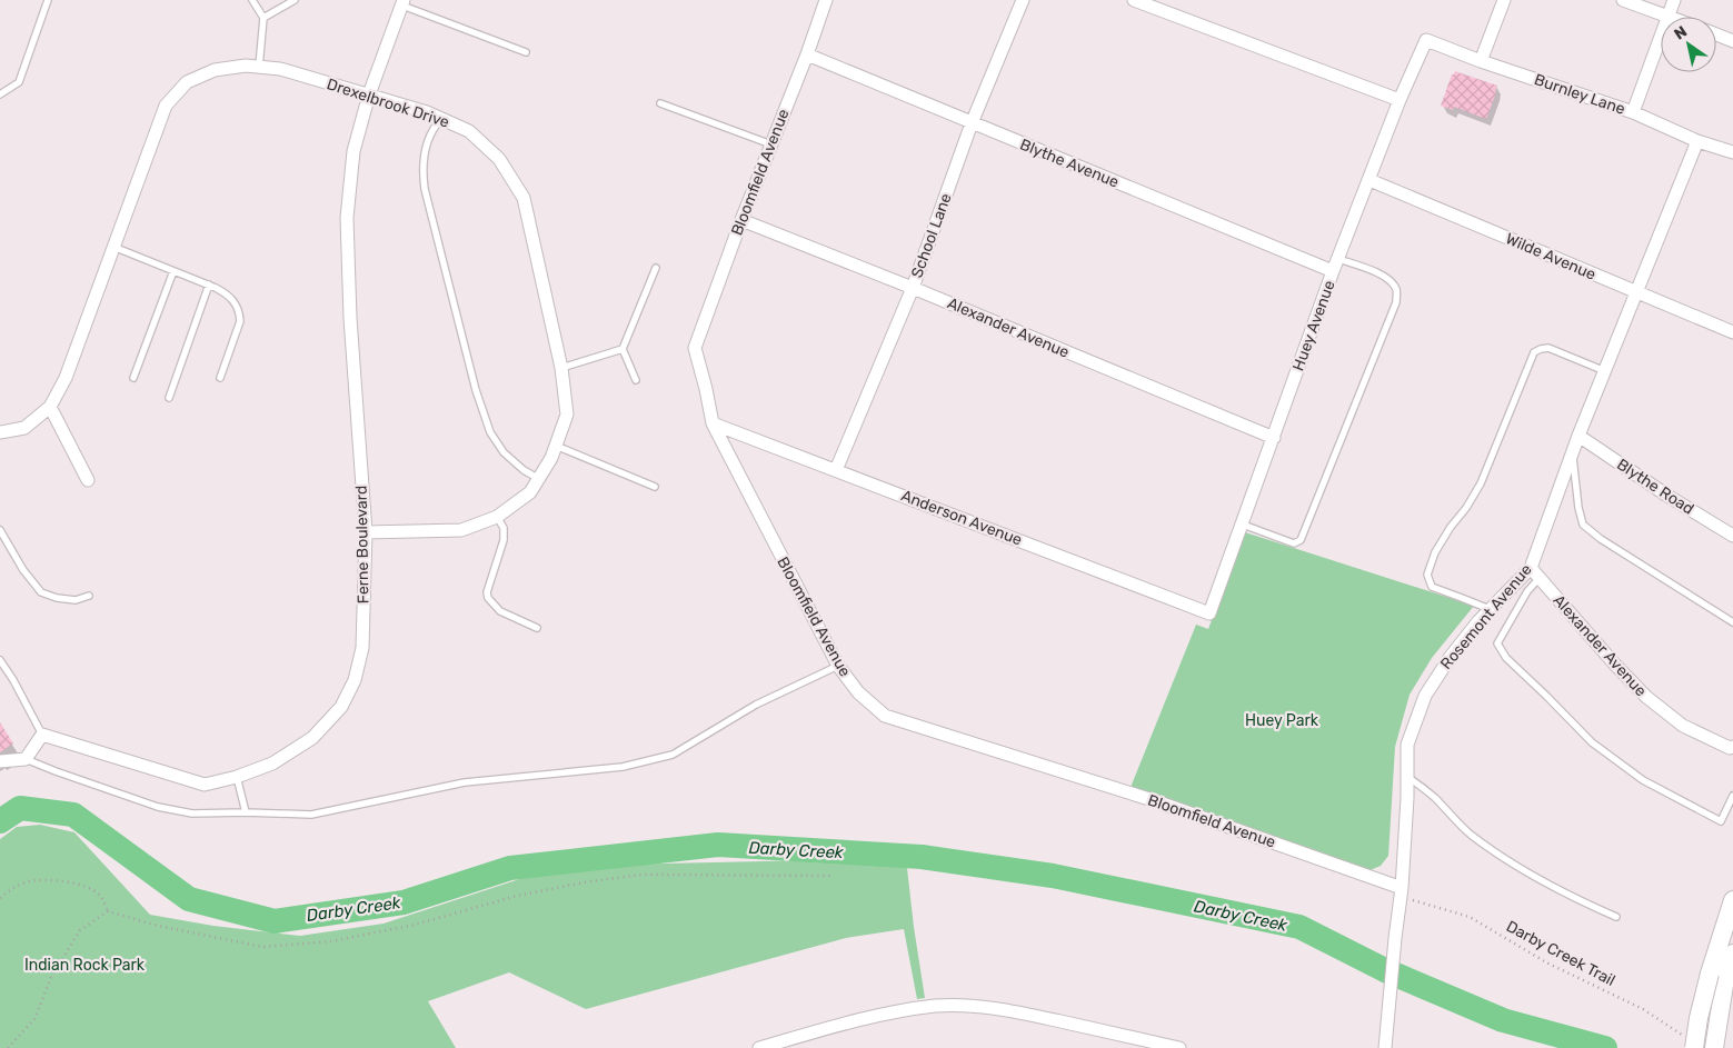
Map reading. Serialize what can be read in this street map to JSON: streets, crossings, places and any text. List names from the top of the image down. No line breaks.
{"streets":{"street":["Burnley Lane","Drexelbrook Drive","Blythe Avenue","Bloomfield Avenue","School Lane","Wilde Avenue","Huey Avenue","Alexander Avenue","Blythe Road","Anderson Avenue","Ferne Boulevard","Rosemont Avenue"],"path":["Darby Creek Trail"]},"crossings":[["Burnley Lane","Huey Avenue"],["Burnley Lane","Rosemont Avenue"],["Drexelbrook Drive","Ferne Boulevard"],["Blythe Avenue","Bloomfield Avenue"],["Blythe Avenue","School Lane"],["Blythe Avenue","Huey Avenue"],["Bloomfield Avenue","Alexander Avenue"],["Bloomfield Avenue","Anderson Avenue"],["Bloomfield Avenue","Rosemont Avenue"],["Bloomfield Avenue","Darby Creek Trail"],["School Lane","Alexander Avenue"],["School Lane","Anderson Avenue"],["Wilde Avenue","Huey Avenue"],["Wilde Avenue","Rosemont Avenue"],["Huey Avenue","Alexander Avenue"],["Huey Avenue","Anderson Avenue"],["Alexander Avenue","Rosemont Avenue"],["Blythe Road","Rosemont Avenue"],["Rosemont Avenue","Darby Creek Trail"]],"water":["Darby Creek"],"parks":["Huey Park","Indian Rock Park"],"north":"top left"}
